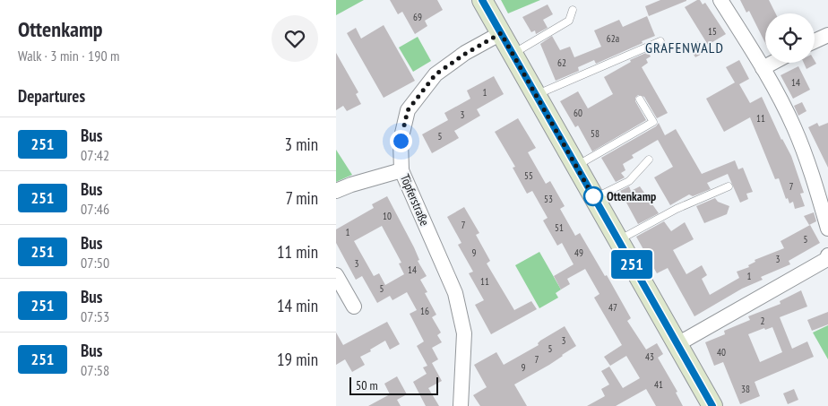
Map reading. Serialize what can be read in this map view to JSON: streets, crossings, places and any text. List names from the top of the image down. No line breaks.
{"streets":{"street":["Töpferstraße"]},"districts":["GRAFENWALD"],"places":["Ottenkamp"],"lines":["bus line 251"],"house_numbers":["69","15","62a","62","14","1","60","3","11","58","5","55","7","53","10","7","51","1","5","9","49","3","3","14","1","11","5","47","16","2","3","5","40","43","7","9","41","38"],"scale_bar":"50 m","page":{"heading":[["Ottenkamp","Walk · 3 min · 190 m"],"Departures"],"on_map":"251","list":[{"mark":"251","name":"Bus","note":"07:42","value":"3 min"},{"mark":"251","name":"Bus","note":"07:46","value":"7 min"},{"mark":"251","name":"Bus","note":"07:50","value":"11 min"},{"mark":"251","name":"Bus","note":"07:53","value":"14 min"},{"mark":"251","name":"Bus","note":"07:58","value":"19 min"}],"scale":"50 m"}}
